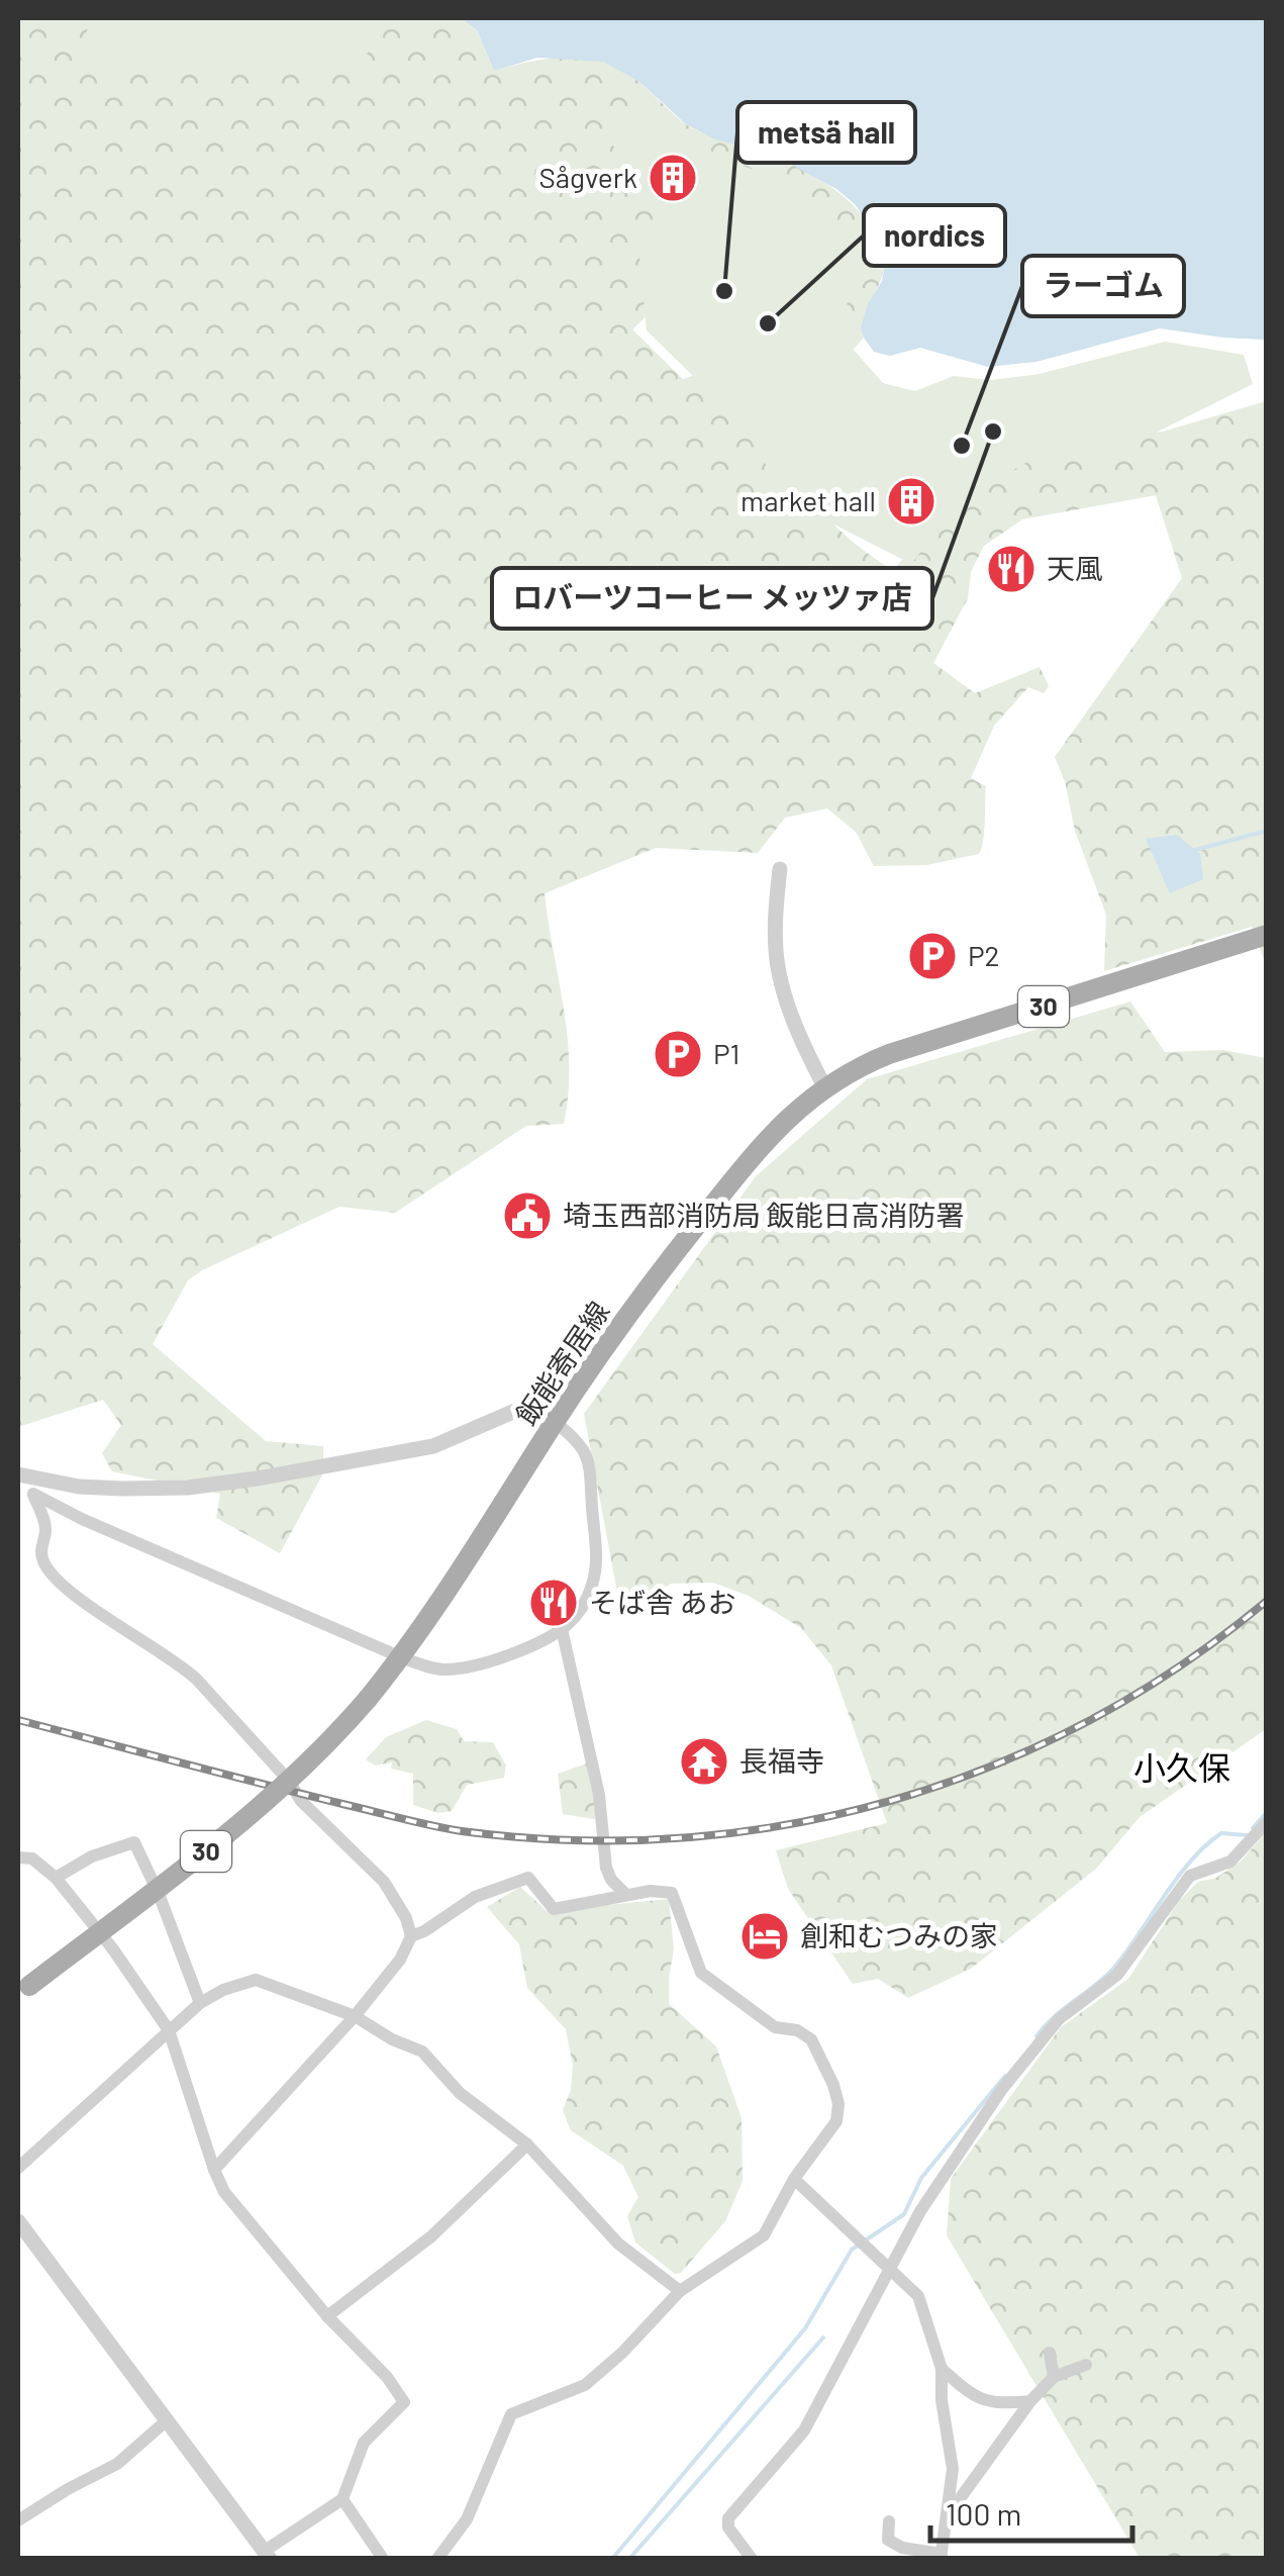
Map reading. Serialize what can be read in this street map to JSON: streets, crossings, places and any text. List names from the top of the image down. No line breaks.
{"streets":{"main road":["30","飯能寄居線"]},"districts":["小久保"],"places":{"building":["Sågverk","market hall"],"other":["metsä hall","nordics","ロバーツコーヒー メッツァ店","ラーゴム"],"restaurant":["天風","そば舎 あお"],"parking":["P2","P1"],"public building":["埼玉西部消防局 飯能日高消防署"],"temple":["長福寺"],"hotel":["創和むつみの家"]},"scale_bar":"100 m"}
